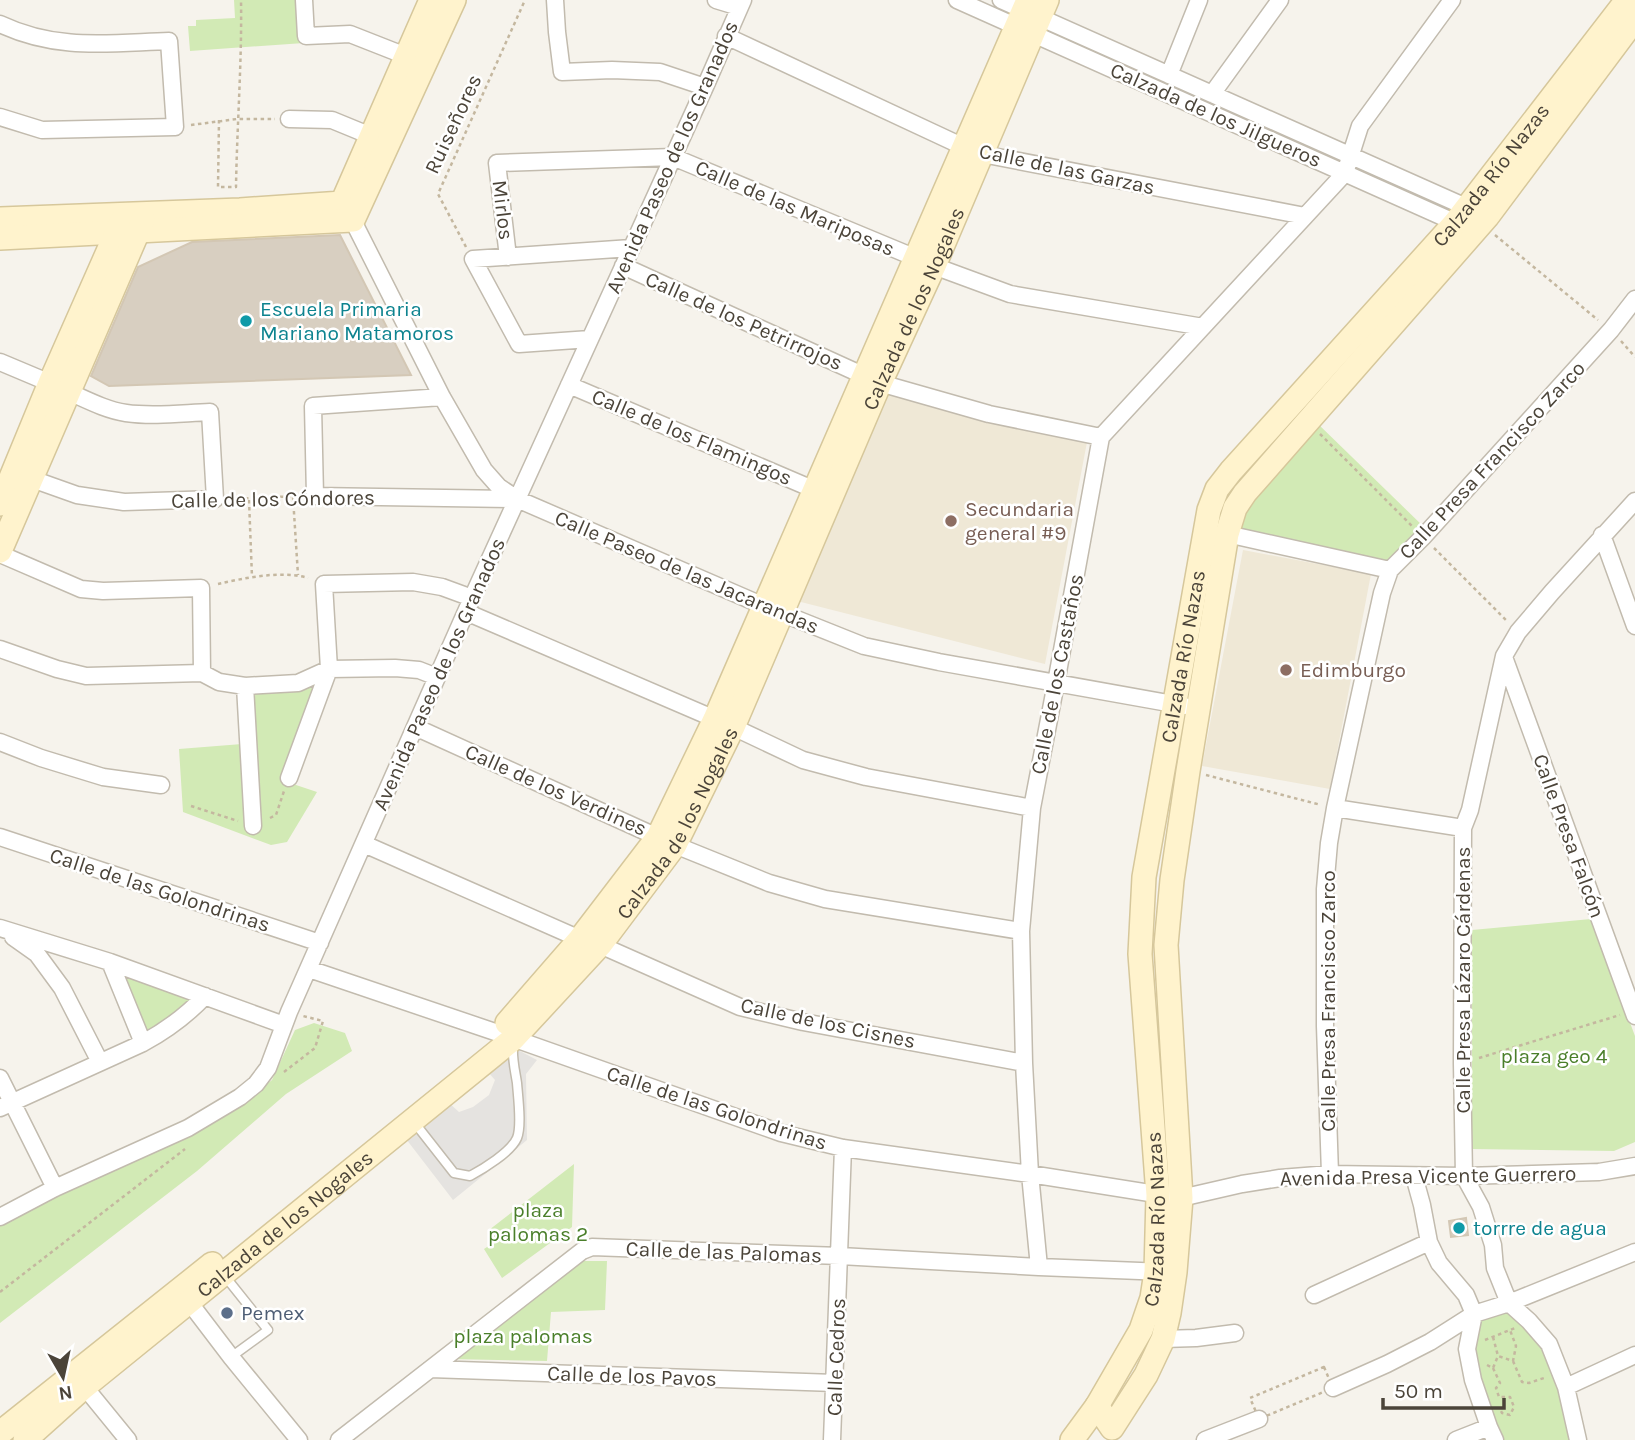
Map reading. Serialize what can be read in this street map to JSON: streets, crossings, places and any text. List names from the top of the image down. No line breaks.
{"streets":{"street":["Calzada de los Jilgueros","Avenida Paseo de los Granados","Calle de las Garzas","Calzada Río Nazas","Calle de las Mariposas","Mirlos","Calzada de los Nogales","Calle de los Petrirrojos","Calle de los Flamingos","Calle Presa Francisco Zarco","Calle de los Cóndores","Calle Paseo de las Jacarandas","Calle de los Castaños","Calle de los Verdines","Calle Presa Falcón","Calle de las Golondrinas","Calle Presa Lázaro Cárdenas","Calle de los Cisnes","Avenida Presa Vicente Guerrero","Calle de las Palomas","Calle Cedros","Calle de los Pavos"],"path":["Ruiseñores"]},"crossings":[["Calzada de los Jilgueros","Calzada Río Nazas"],["Calzada de los Jilgueros","Calzada de los Nogales"],["Avenida Paseo de los Granados","Calle de las Garzas"],["Avenida Paseo de los Granados","Calle de las Mariposas"],["Avenida Paseo de los Granados","Mirlos"],["Avenida Paseo de los Granados","Calle de los Petrirrojos"],["Avenida Paseo de los Granados","Calle de los Flamingos"],["Avenida Paseo de los Granados","Calle de los Cóndores"],["Avenida Paseo de los Granados","Calle Paseo de las Jacarandas"],["Avenida Paseo de los Granados","Calle de los Verdines"],["Avenida Paseo de los Granados","Calle de las Golondrinas"],["Avenida Paseo de los Granados","Calle de los Cisnes"],["Calle de las Garzas","Calzada de los Nogales"],["Calzada Río Nazas","Calle Paseo de las Jacarandas"],["Calzada Río Nazas","Calle de las Golondrinas"],["Calzada Río Nazas","Avenida Presa Vicente Guerrero"],["Calzada Río Nazas","Calle de las Palomas"],["Calle de las Mariposas","Mirlos"],["Calle de las Mariposas","Calzada de los Nogales"],["Calzada de los Nogales","Calle de los Petrirrojos"],["Calzada de los Nogales","Calle de los Flamingos"],["Calzada de los Nogales","Calle Paseo de las Jacarandas"],["Calzada de los Nogales","Calle de los Verdines"],["Calzada de los Nogales","Calle de las Golondrinas"],["Calzada de los Nogales","Calle de los Cisnes"],["Calle de los Petrirrojos","Calle de los Castaños"],["Calle Presa Francisco Zarco","Avenida Presa Vicente Guerrero"],["Calle de los Cóndores","Calle Paseo de las Jacarandas"],["Calle Paseo de las Jacarandas","Calle de los Castaños"],["Calle de los Castaños","Calle de los Verdines"],["Calle de los Castaños","Calle de las Golondrinas"],["Calle de los Castaños","Calle de los Cisnes"],["Calle de los Castaños","Calle de las Palomas"],["Calle Presa Falcón","Calle Presa Lázaro Cárdenas"],["Calle de las Golondrinas","Avenida Presa Vicente Guerrero"],["Calle de las Golondrinas","Calle Cedros"],["Calle Presa Lázaro Cárdenas","Avenida Presa Vicente Guerrero"],["Calle de las Palomas","Calle Cedros"],["Calle de las Palomas","Calle de los Pavos"],["Calle Cedros","Calle de los Pavos"]],"parks":["plaza geo 4","plaza palomas 2","plaza palomas"],"places":["Escuela Primaria Mariano Matamoros","Secundaria general #9","Edimburgo","torrre de agua","Pemex"],"scale_bar":"50 m","north":"bottom"}
